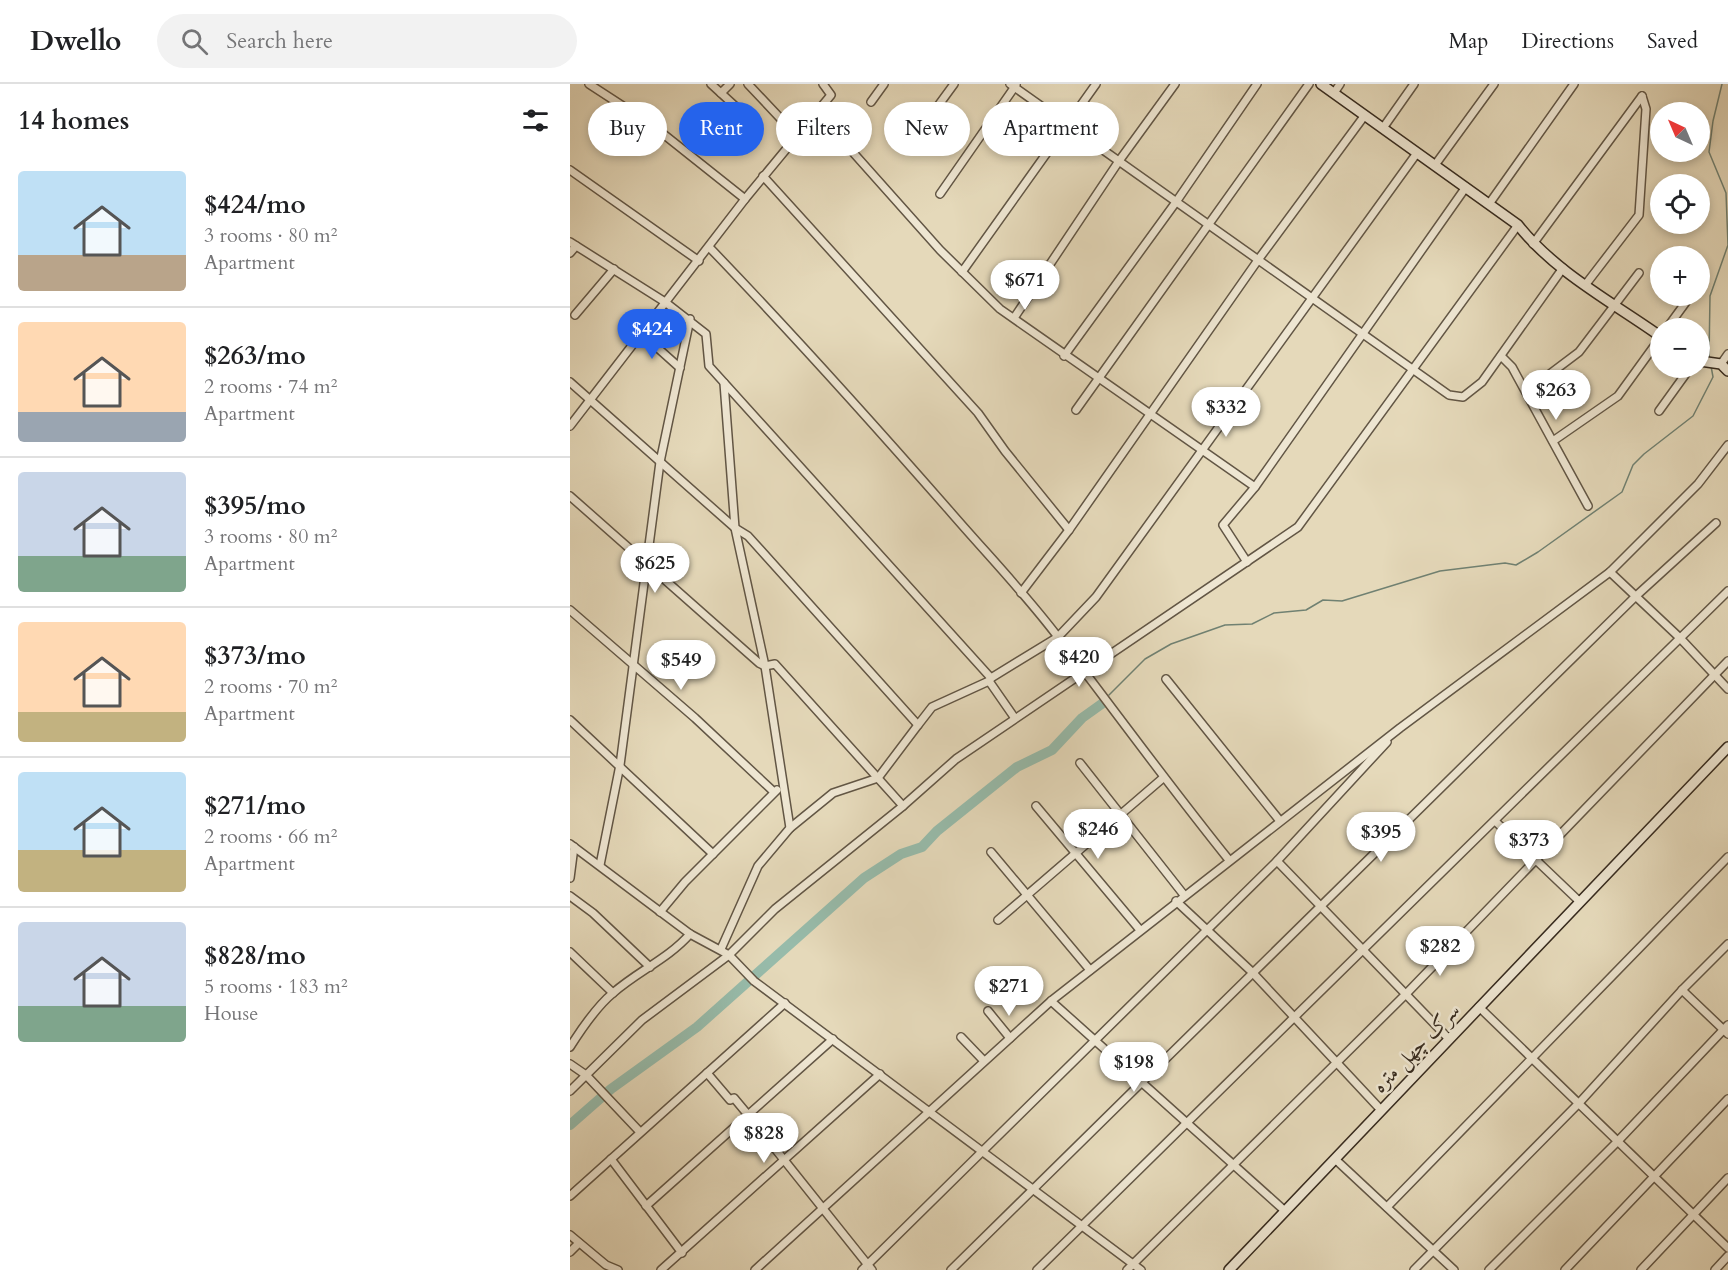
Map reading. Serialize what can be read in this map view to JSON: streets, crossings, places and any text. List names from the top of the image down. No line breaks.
{"streets":{"street":["سرک چهل متره"]},"north":"top left","page":{"header":"Dwello","search":"Search here","nav":["Map","Directions","Saved"],"heading":"14 homes","map_buttons":["+","−"],"chip":["Buy","Rent","Filters","New","Apartment"],"list":[{"name":"$424/mo","note":"3 rooms · 80 m² · Apartment"},{"name":"$263/mo","note":"2 rooms · 74 m² · Apartment"},{"name":"$395/mo","note":"3 rooms · 80 m² · Apartment"},{"name":"$373/mo","note":"2 rooms · 70 m² · Apartment"},{"name":"$271/mo","note":"2 rooms · 66 m² · Apartment"},{"name":"$828/mo","note":"5 rooms · 183 m² · House"}],"price":["$671","$424","$263","$332","$625","$420","$549","$246","$395","$373","$282","$271","$198","$828"]}}
